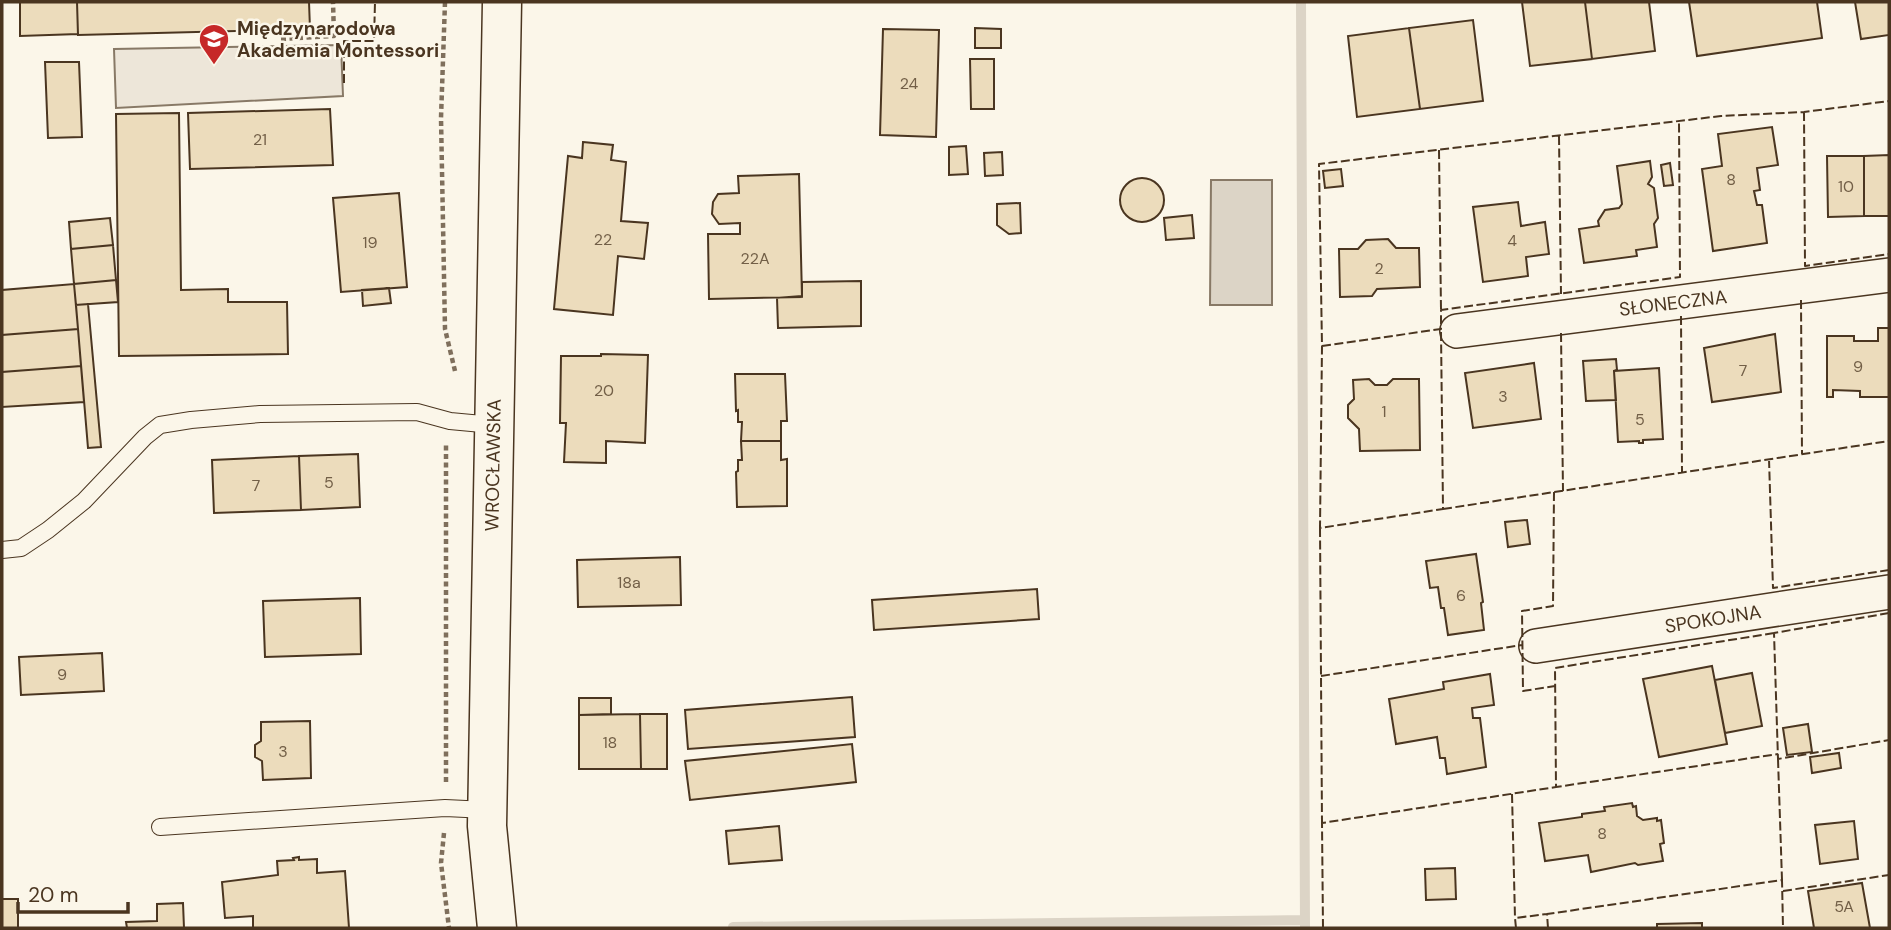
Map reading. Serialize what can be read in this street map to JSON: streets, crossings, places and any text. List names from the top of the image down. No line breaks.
{"streets":{"street":["SŁONECZNA","WROCŁAWSKA","SPOKOJNA"]},"places":{"school or university":["Międzynarodowa Akademia Montessori"]},"house_numbers":["24","21","8","10","22","4","19","22A","2","9","7","20","3","1","5","5","7","18a","6","9","18","3","8","5A"],"scale_bar":"20 m"}
